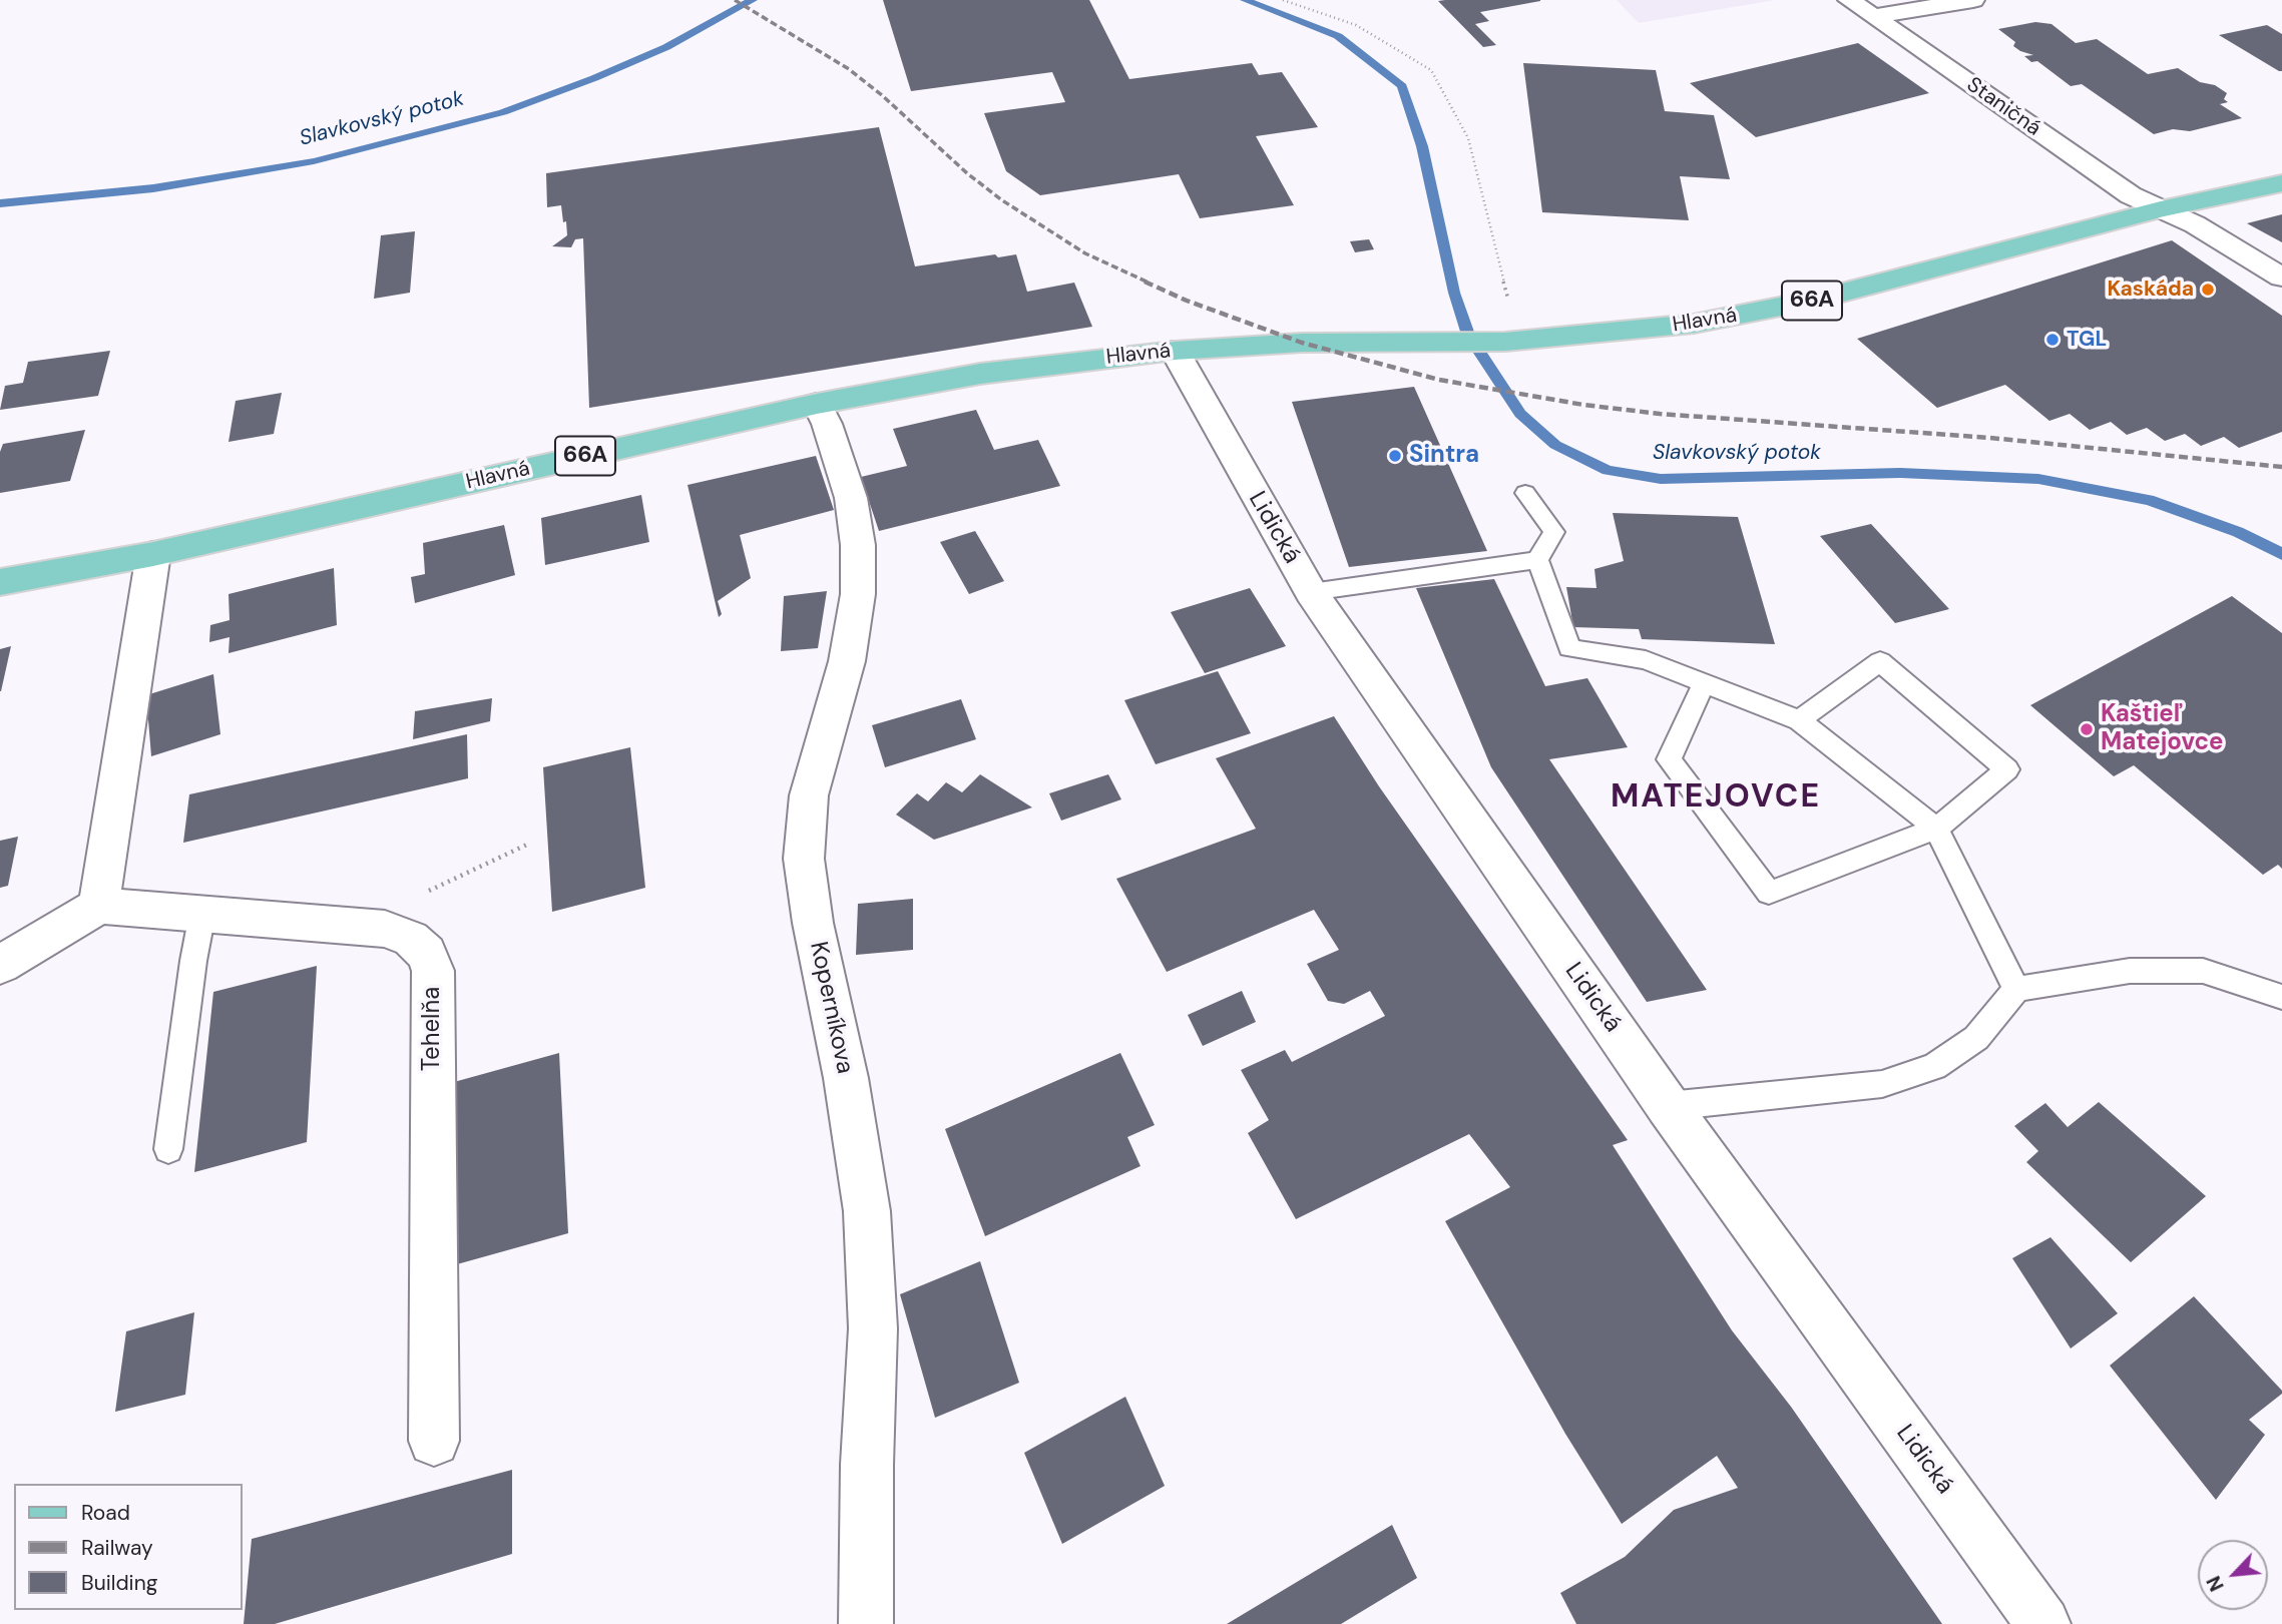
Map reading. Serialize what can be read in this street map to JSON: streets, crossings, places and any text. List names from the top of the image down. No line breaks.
{"streets":{"main road":["66A","Hlavná"],"street":["Staničná","Lidická","Koperníkova","Tehelňa"]},"crossings":[["Staničná","Hlavná"],["Hlavná","Lidická"],["Hlavná","Koperníkova"]],"districts":["MATEJOVCE"],"water":["Slavkovský potok"],"places":["Kaskáda","TGL","Sintra","Kaštieľ Matejovce"],"legend":["Road","Railway","Building"],"north":"bottom left"}
